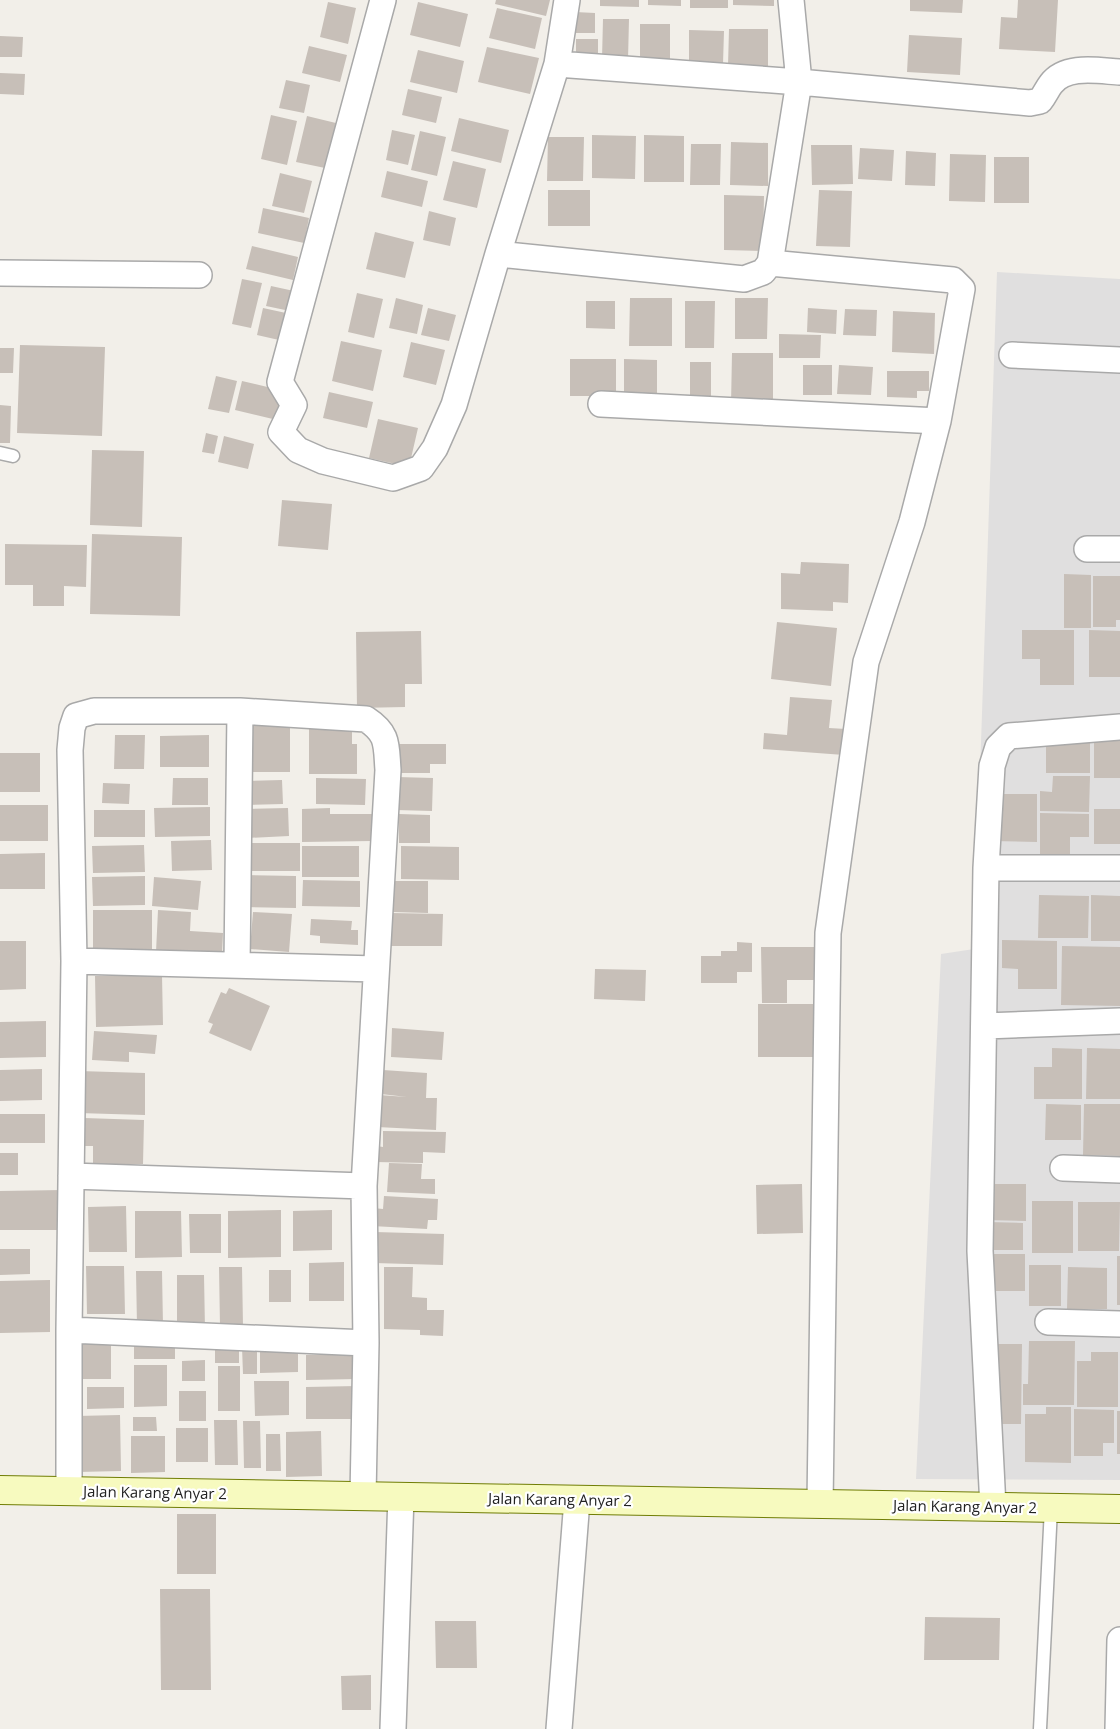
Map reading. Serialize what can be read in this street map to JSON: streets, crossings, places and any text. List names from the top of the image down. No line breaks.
{"streets":{"street":["Jalan Karang Anyar 2"]}}
